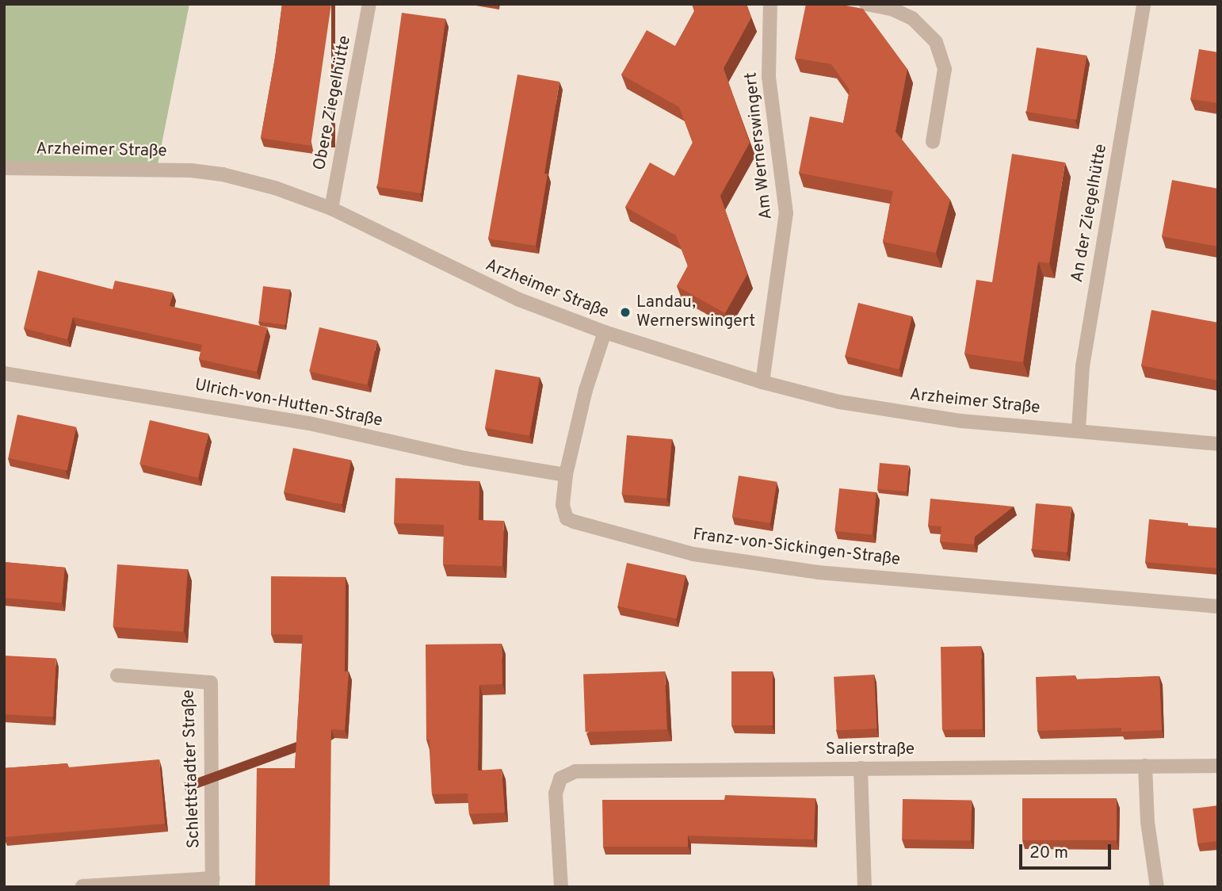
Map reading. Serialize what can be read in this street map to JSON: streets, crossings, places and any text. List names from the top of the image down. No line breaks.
{"streets":{"street":["Obere Ziegelhütte","Am Wernerswingert","Arzheimer Straße","An der Ziegelhütte","Ulrich-von-Hutten-Straße","Franz-von-Sickingen-Straße","Salierstraße","Schlettstadter Straße"]},"crossings":[["Obere Ziegelhütte","Arzheimer Straße"],["Am Wernerswingert","Arzheimer Straße"],["Arzheimer Straße","An der Ziegelhütte"],["Arzheimer Straße","Franz-von-Sickingen-Straße"],["Ulrich-von-Hutten-Straße","Franz-von-Sickingen-Straße"]],"places":["Landau, Wernerswingert"],"scale_bar":"20 m"}
